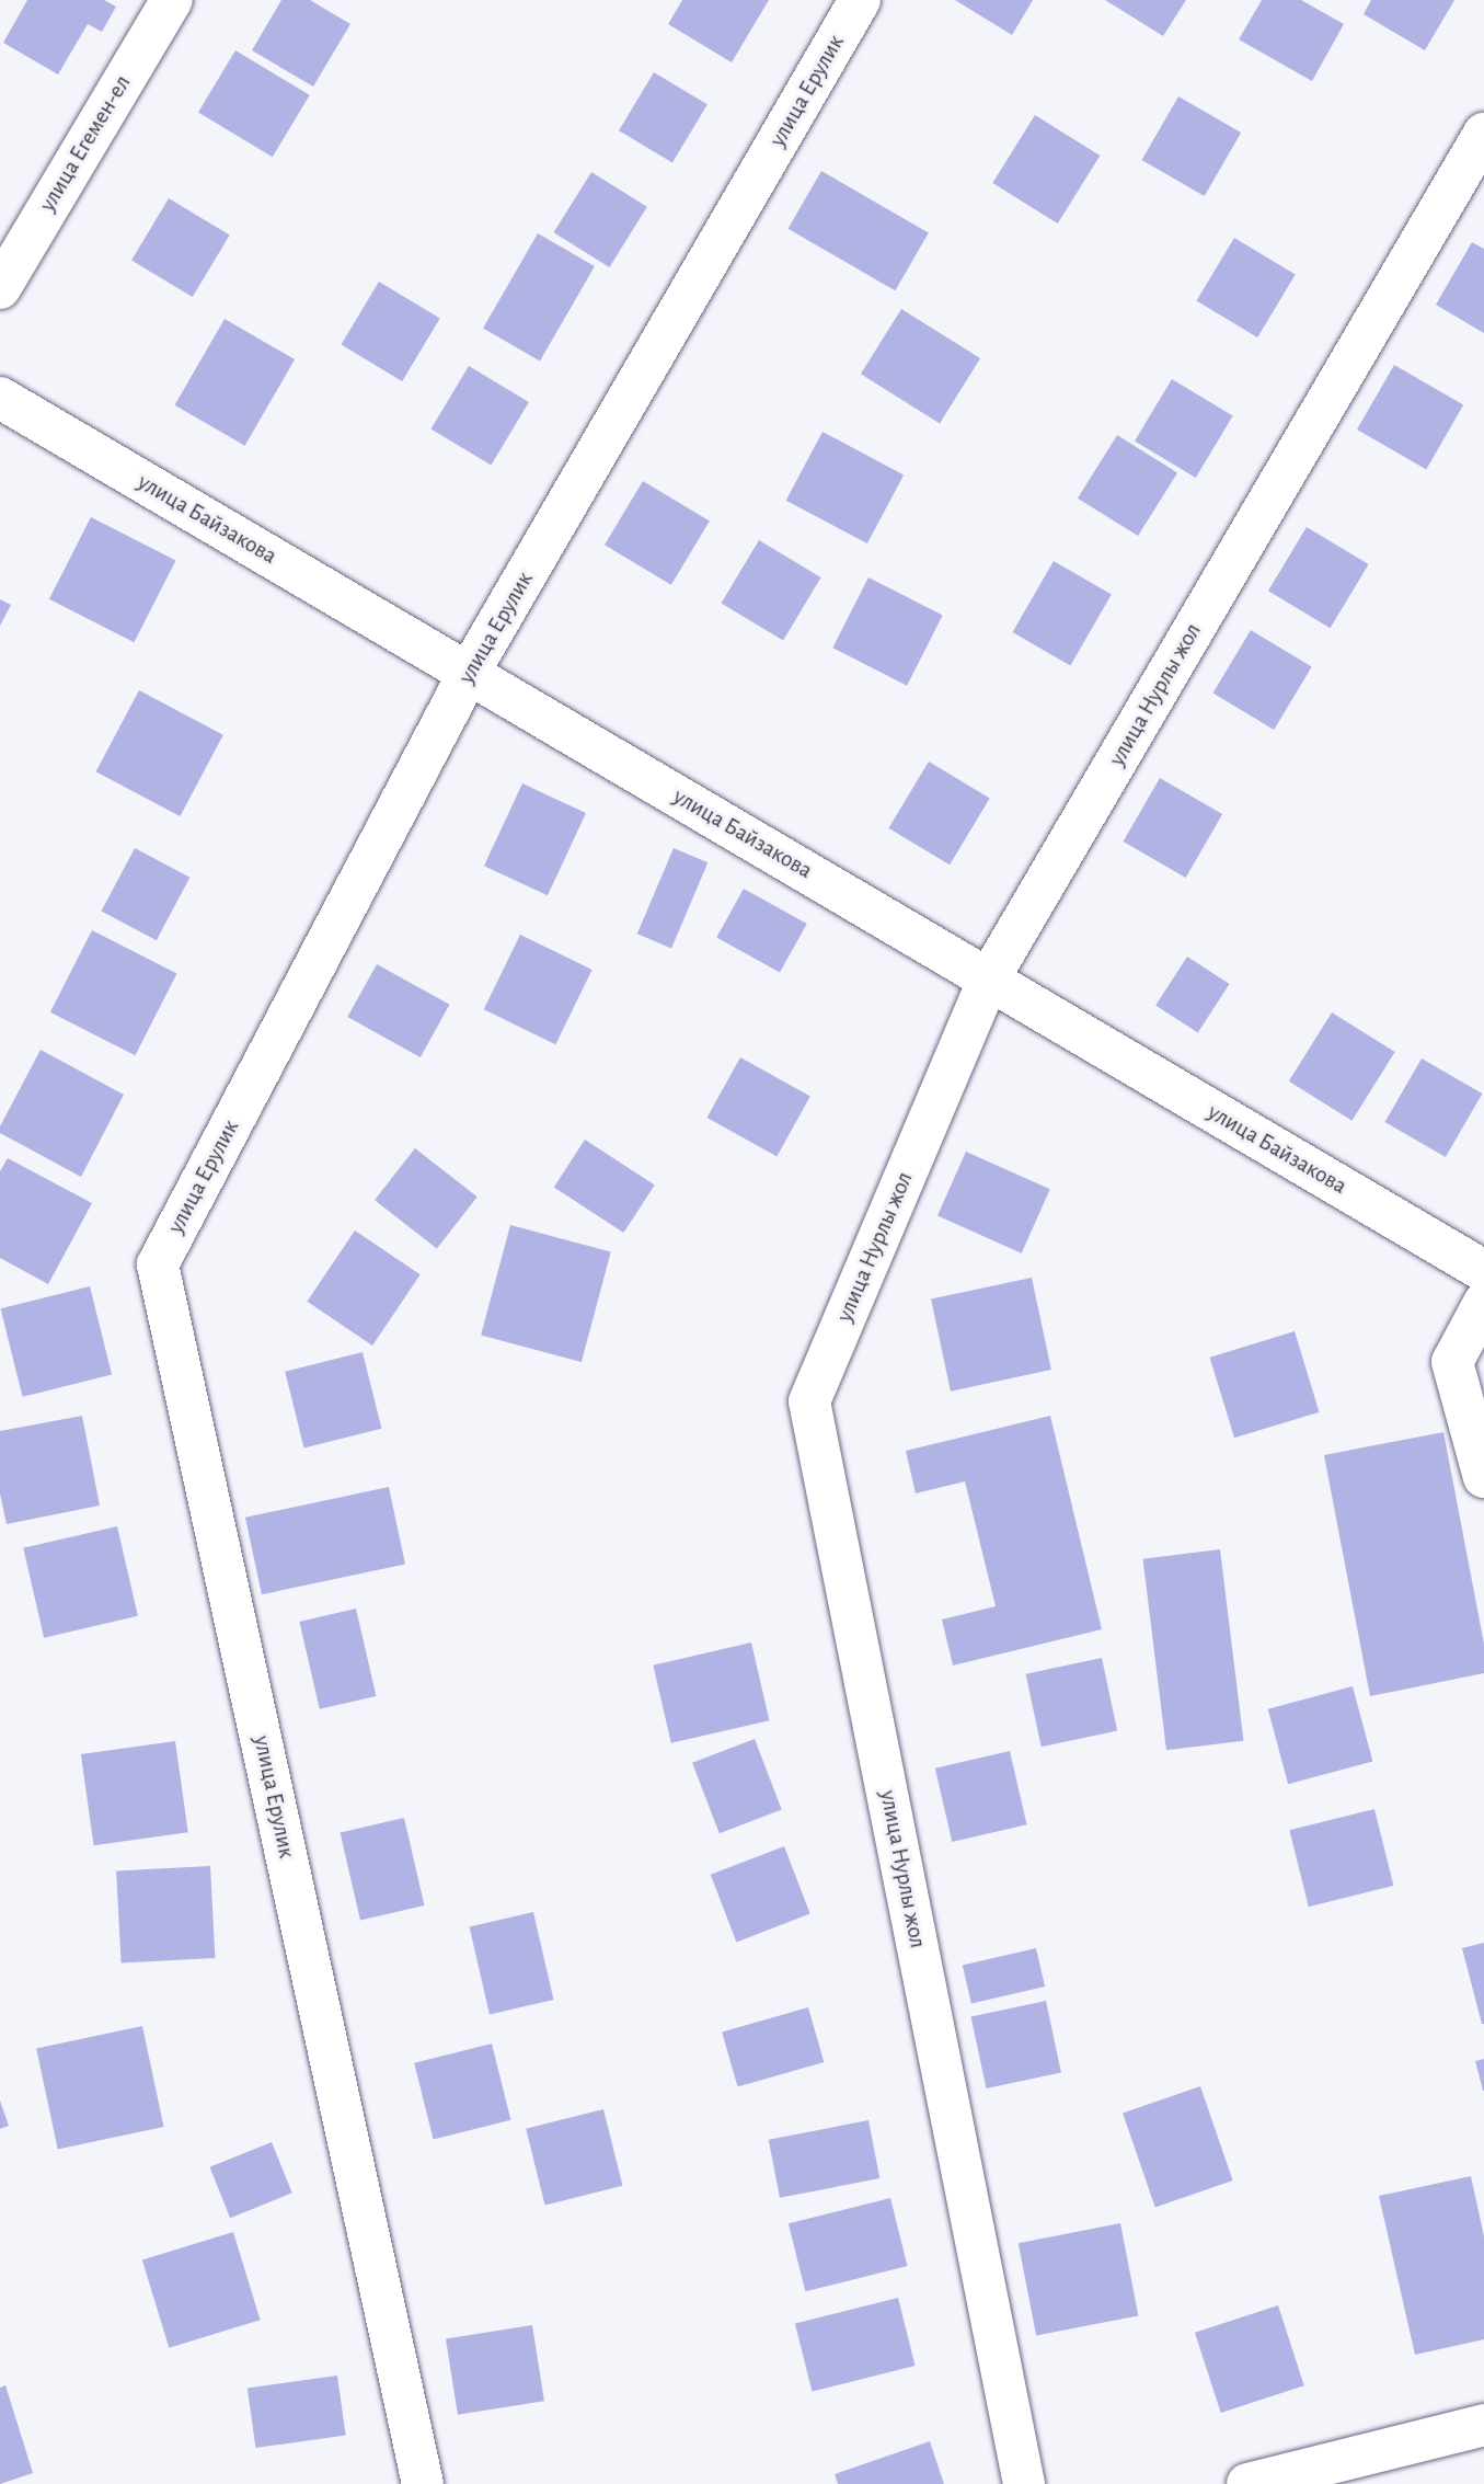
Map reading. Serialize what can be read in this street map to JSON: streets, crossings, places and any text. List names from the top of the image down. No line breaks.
{"streets":{"street":["улица Ерулик","улица Егемен-ел","улица Байзакова","улица Нурлы жол"]},"crossings":[["улица Ерулик","улица Байзакова"],["улица Байзакова","улица Нурлы жол"]]}
